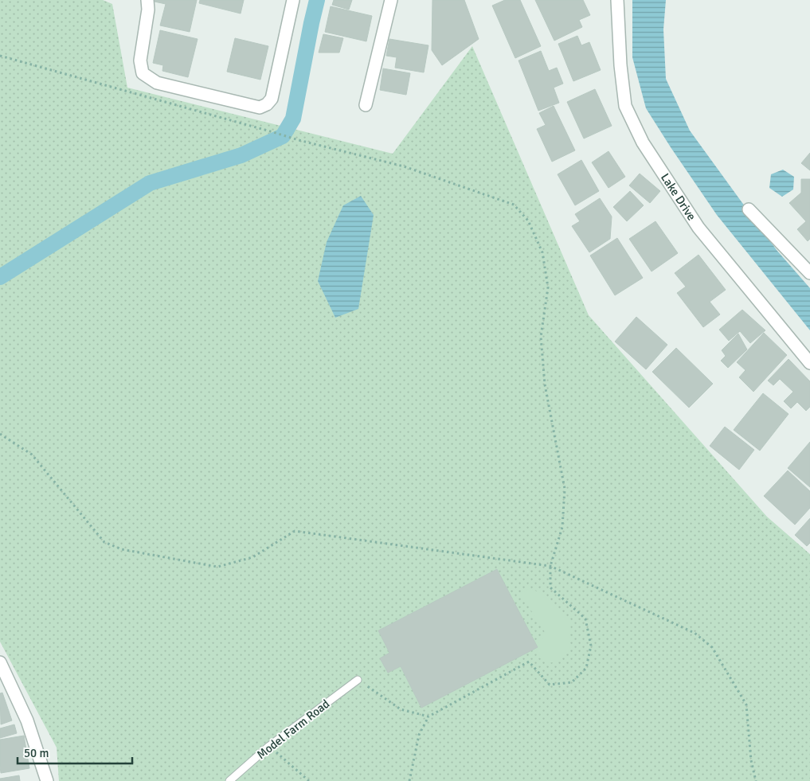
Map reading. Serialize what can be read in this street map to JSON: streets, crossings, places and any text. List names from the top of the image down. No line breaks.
{"streets":{"street":["Lake Drive"],"lane":["Model Farm Road"]},"scale_bar":"50 m"}
